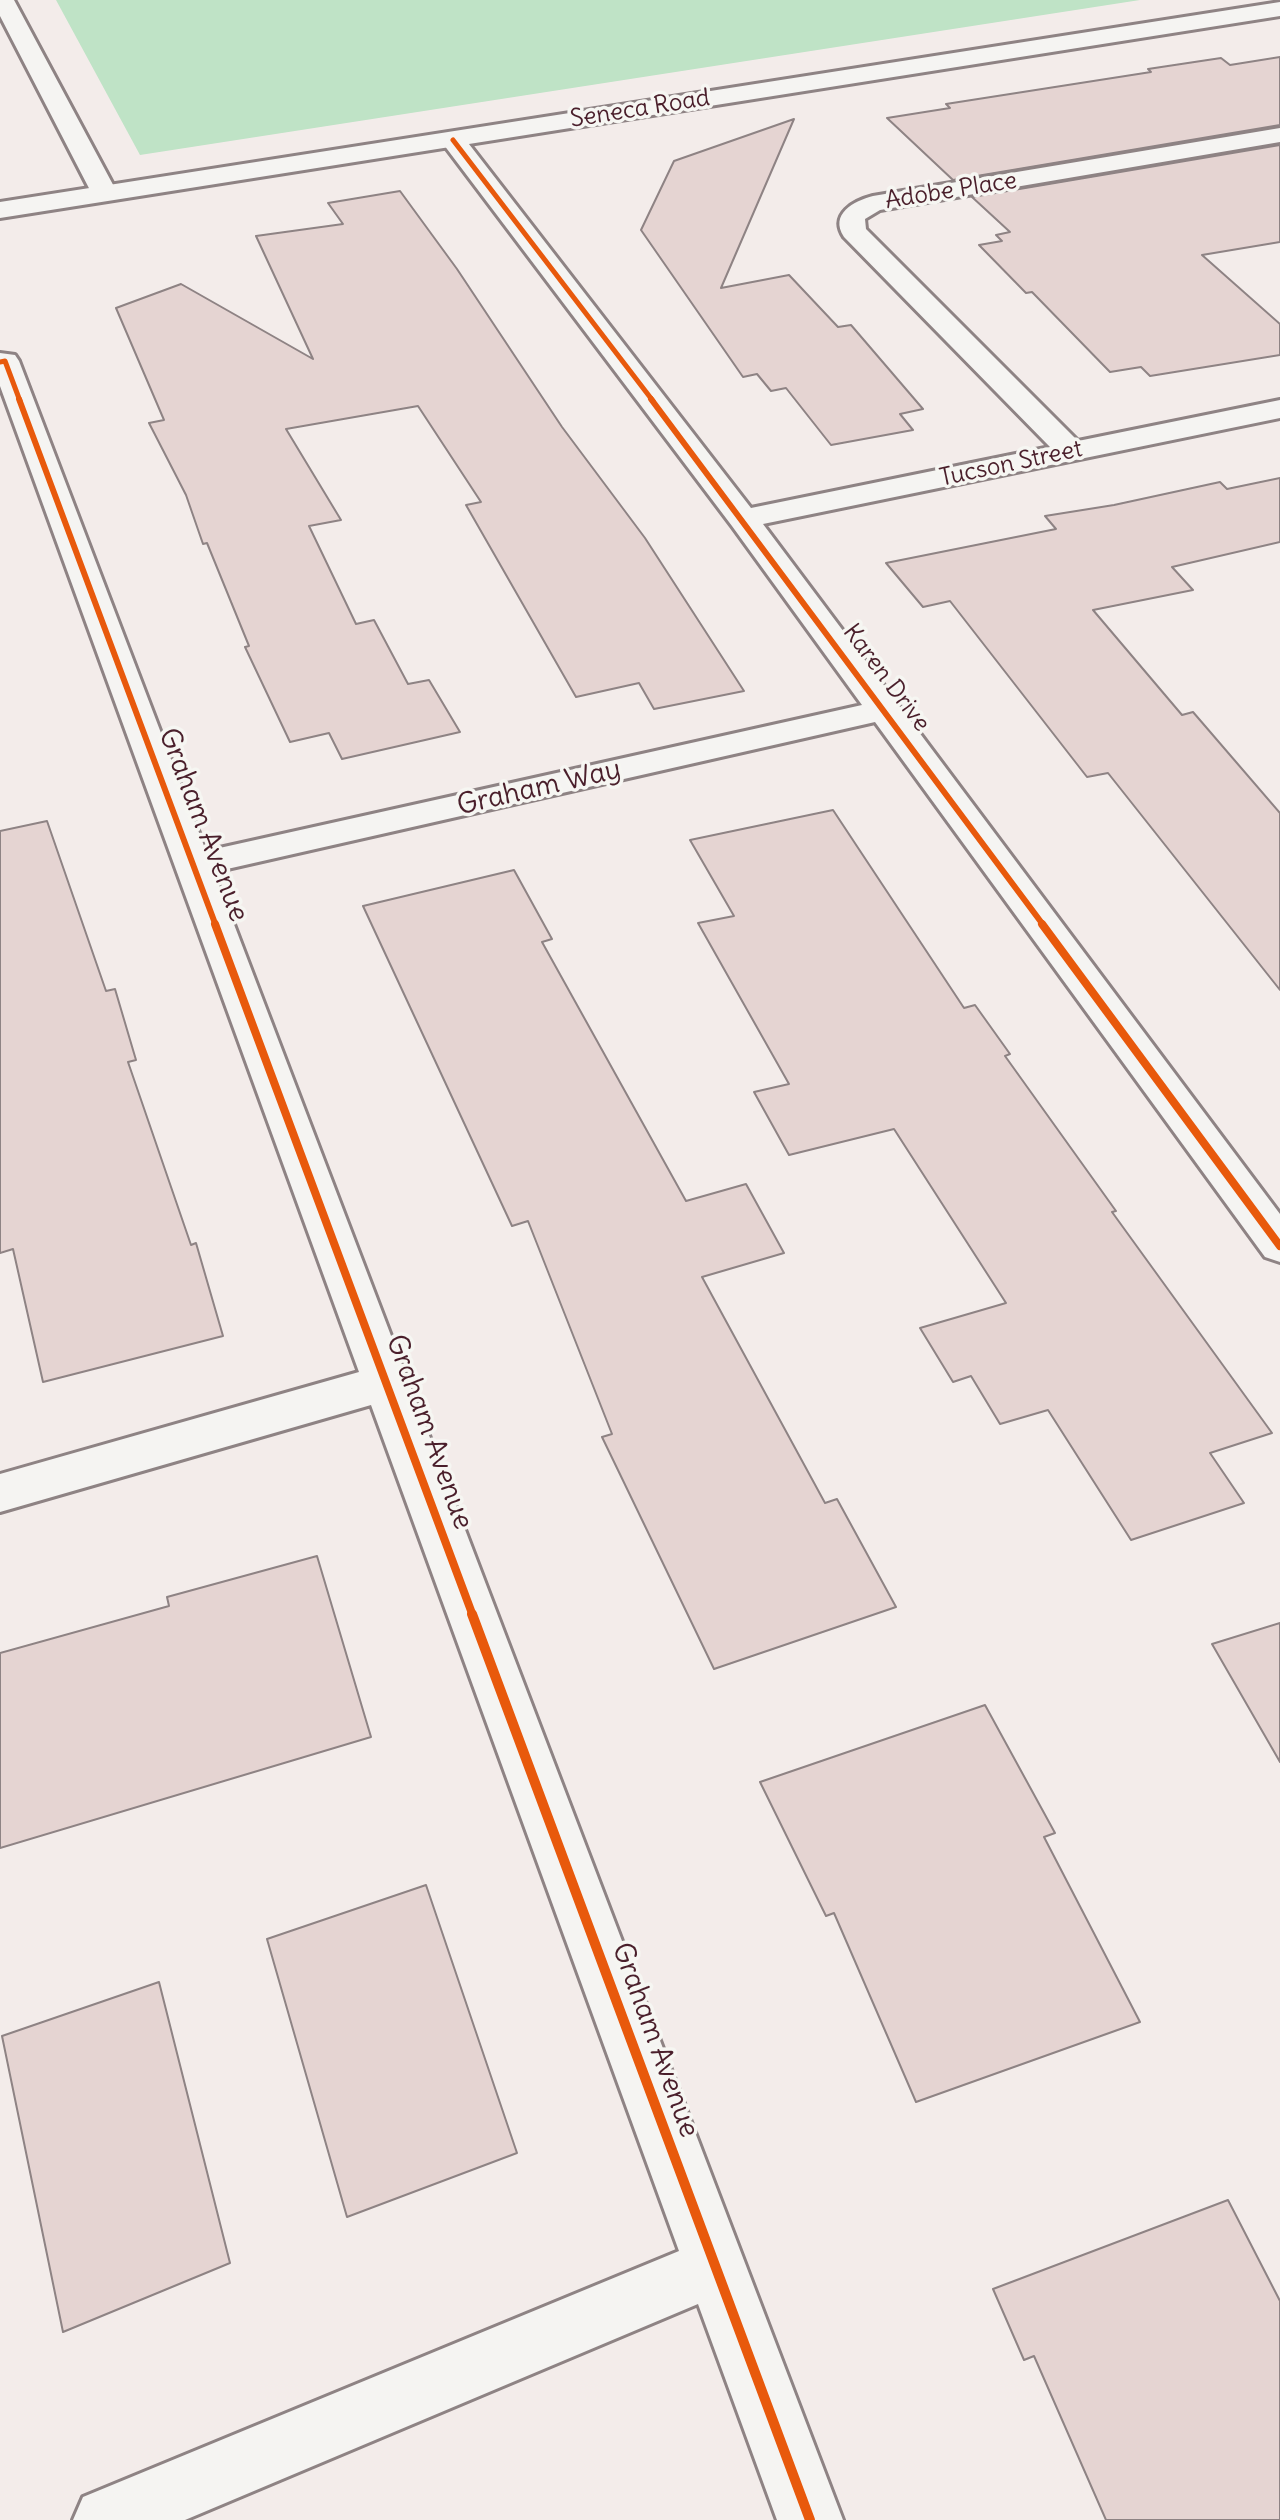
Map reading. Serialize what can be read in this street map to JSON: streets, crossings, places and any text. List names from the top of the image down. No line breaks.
{"streets":{"street":["Seneca Road","Adobe Place","Tucson Street","Karen Drive","Graham Way","Graham Avenue"]},"crossings":[["Seneca Road","Karen Drive"],["Adobe Place","Tucson Street"],["Tucson Street","Karen Drive"],["Karen Drive","Graham Way"],["Graham Way","Graham Avenue"]]}
